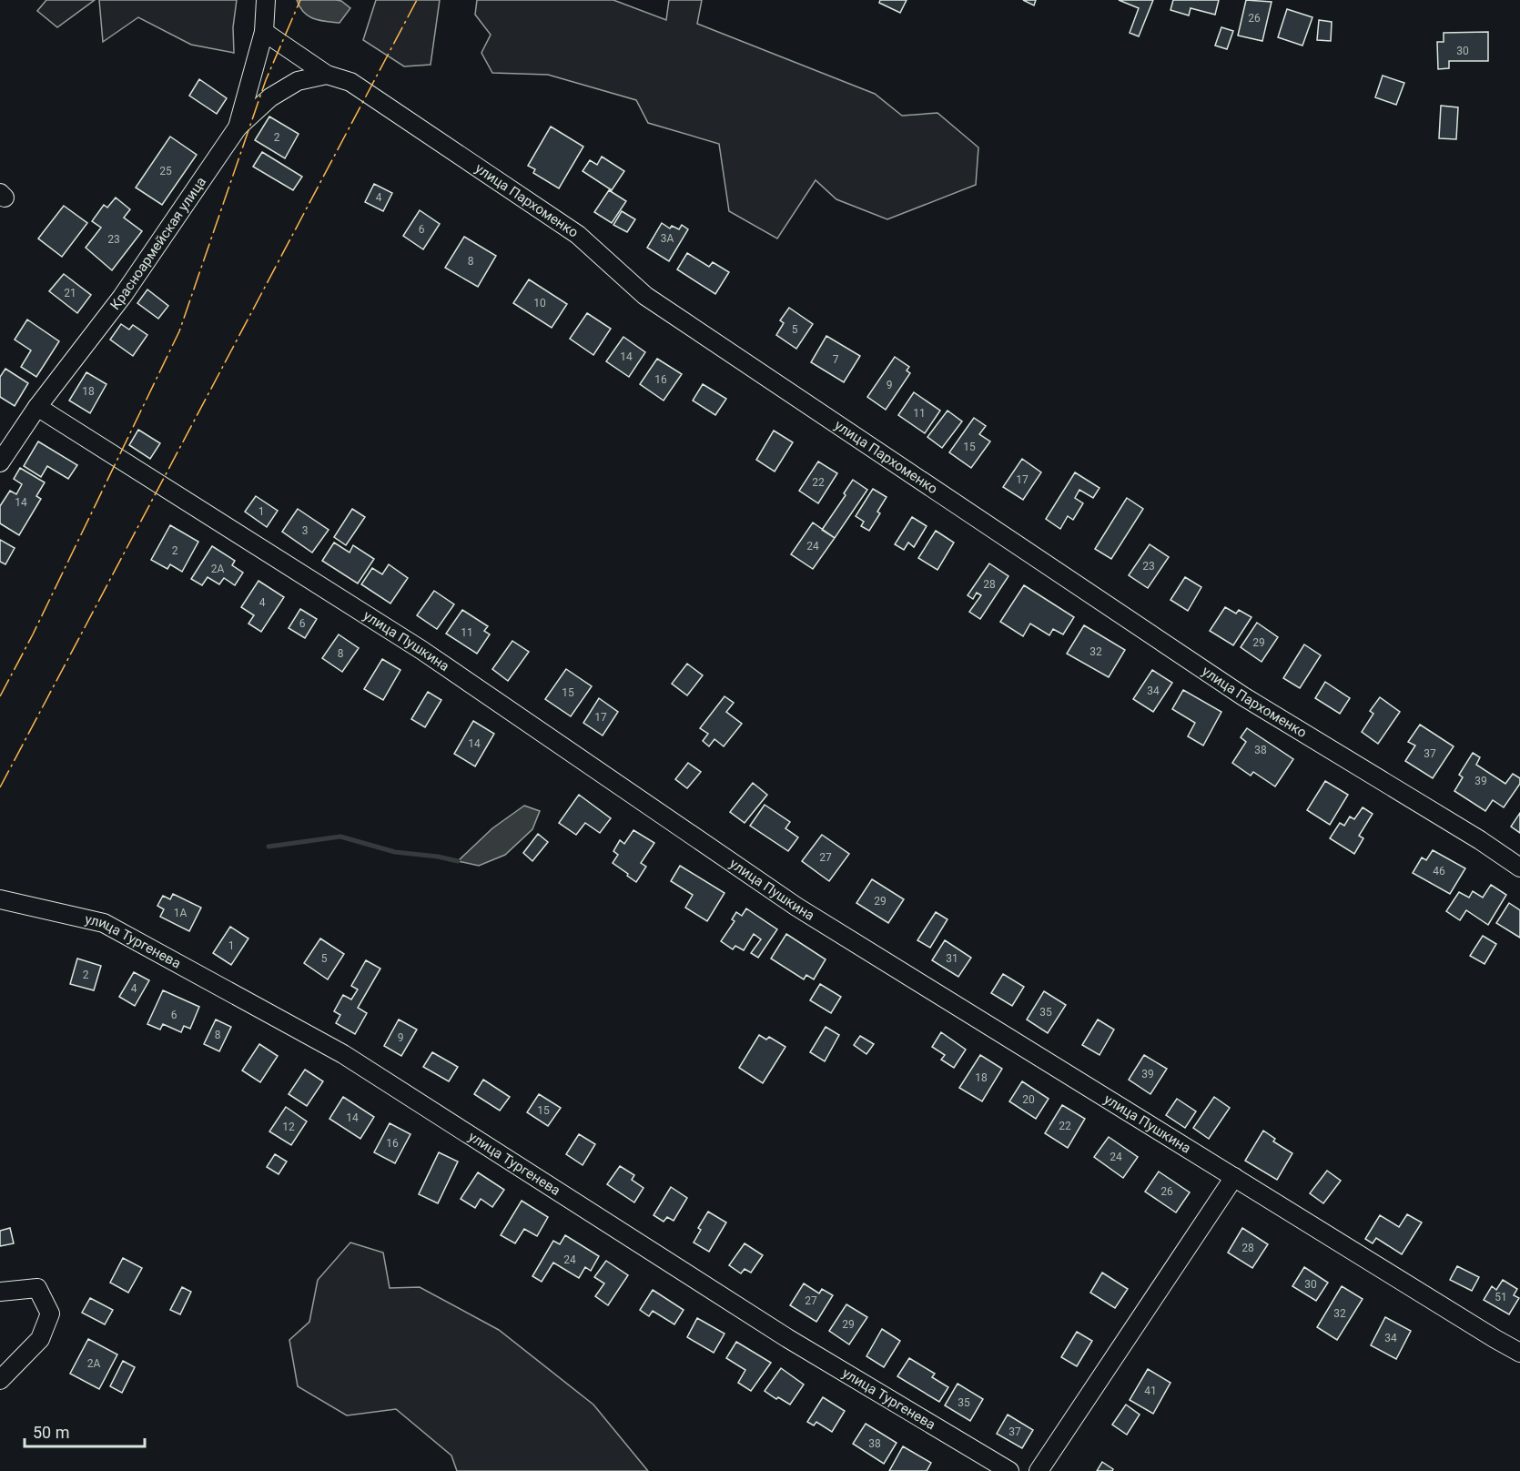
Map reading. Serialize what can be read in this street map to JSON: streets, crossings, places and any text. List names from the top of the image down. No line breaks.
{"streets":{"street":["улица Пархоменко","Красноармейская улица","улица Пушкина","улица Тургенева"]},"crossings":[["улица Пархоменко","Красноармейская улица"],["Красноармейская улица","улица Пушкина"]],"house_numbers":["26","30","2","25","4","6","3А","23","8","21","10","5","14","7","16","9","18","11","15","17","22","14","1","3","24","2","23","2А","28","4","6","11","29","32","8","34","15","17","14","38","37","39","27","46","29","1А","1","5","31","2","4","35","6","8","9","39","18","20","15","14","22","12","16","24","26","28","24","30","51","27","32","29","34","2А","41","35","37","38"],"scale_bar":"50 m"}
